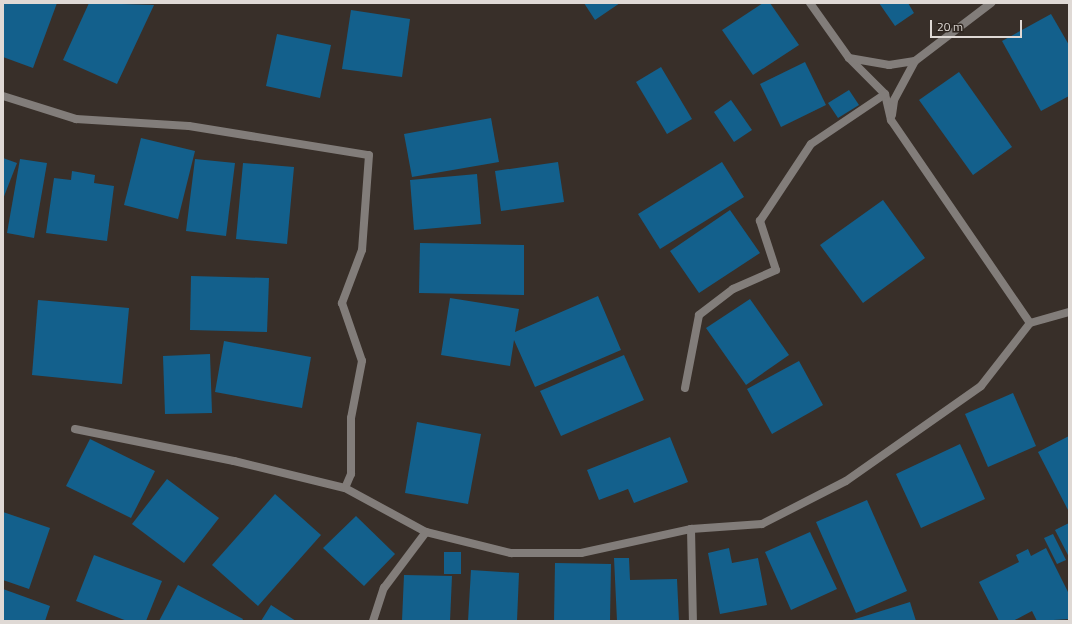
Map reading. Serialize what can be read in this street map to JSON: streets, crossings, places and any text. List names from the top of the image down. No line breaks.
{"scale_bar":"20 m"}
